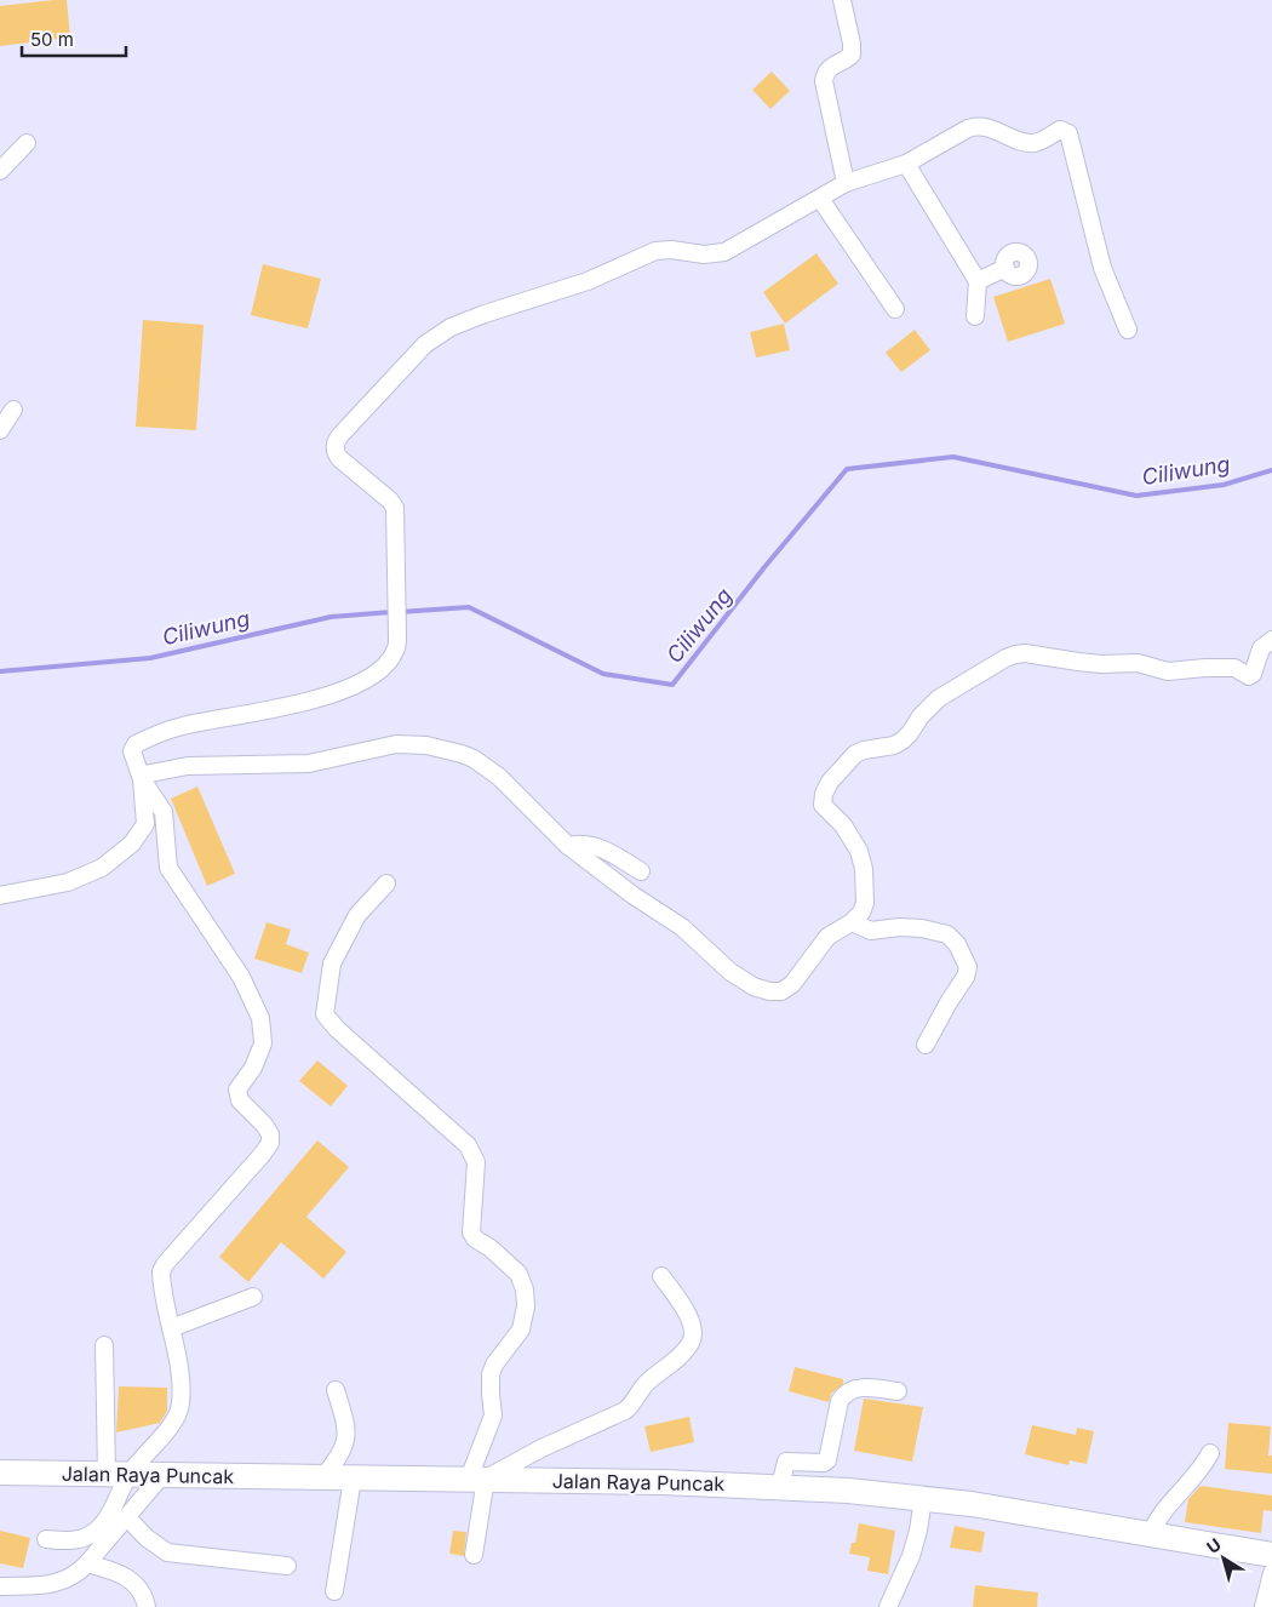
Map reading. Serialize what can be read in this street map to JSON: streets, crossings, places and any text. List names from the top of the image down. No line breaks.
{"streets":{"highway":["Jalan Raya Puncak"]},"water":["Ciliwung"],"scale_bar":"50 m","north":"top left"}
